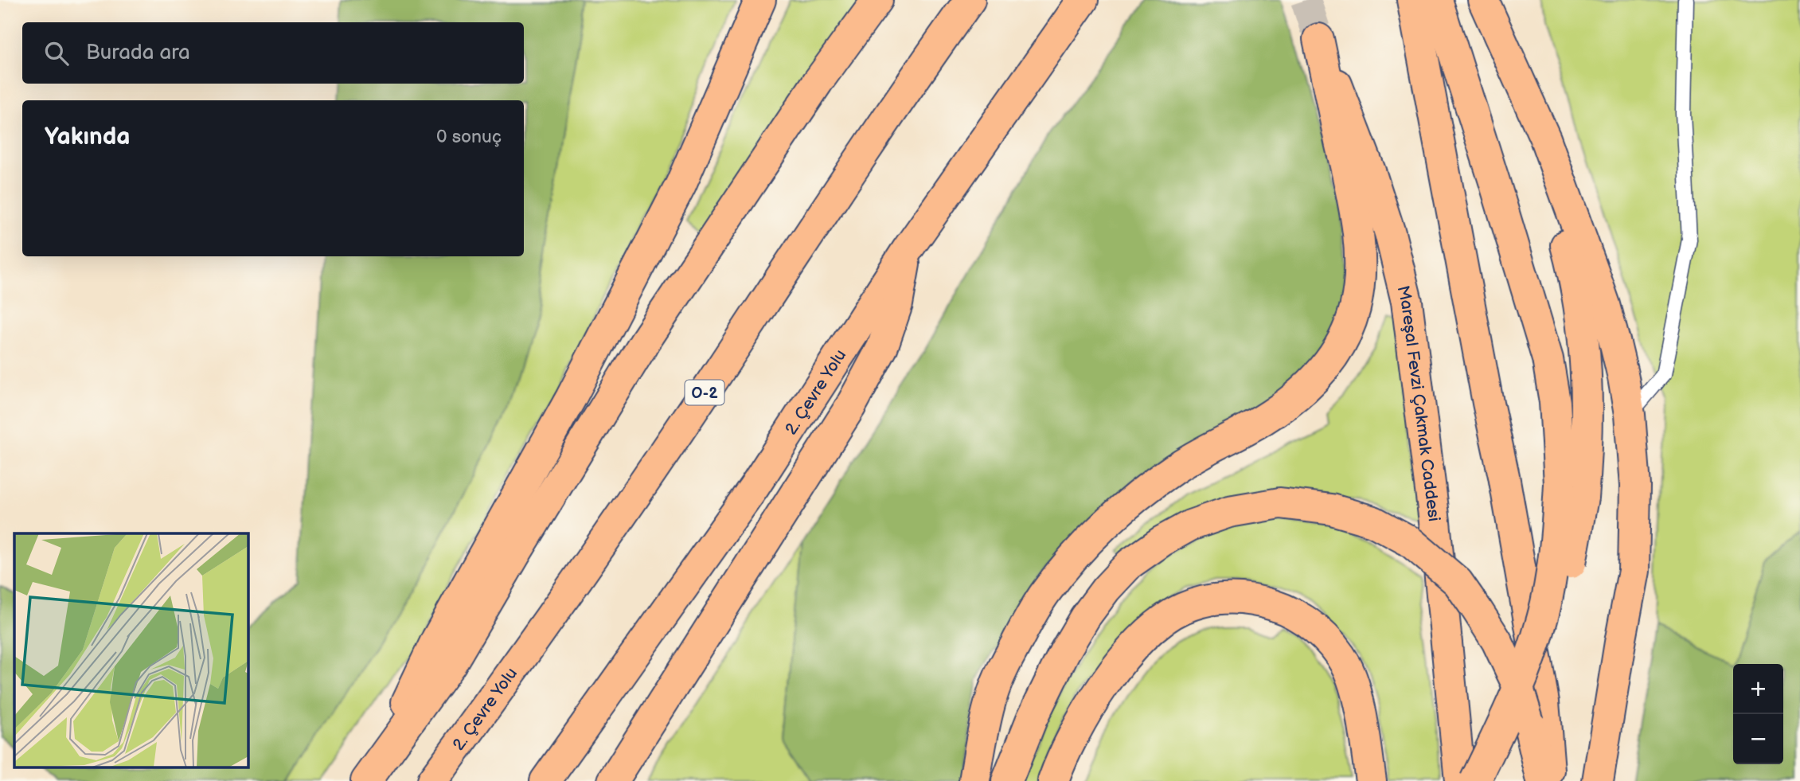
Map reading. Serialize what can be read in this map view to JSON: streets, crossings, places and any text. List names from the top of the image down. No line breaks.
{"streets":{"main road":["2. Çevre Yolu","O-2","Mareşal Fevzi Çakmak Caddesi"]},"page":{"search":"Burada ara","heading":["Yakında","0 sonuç"],"map_buttons":["+","−"]}}
